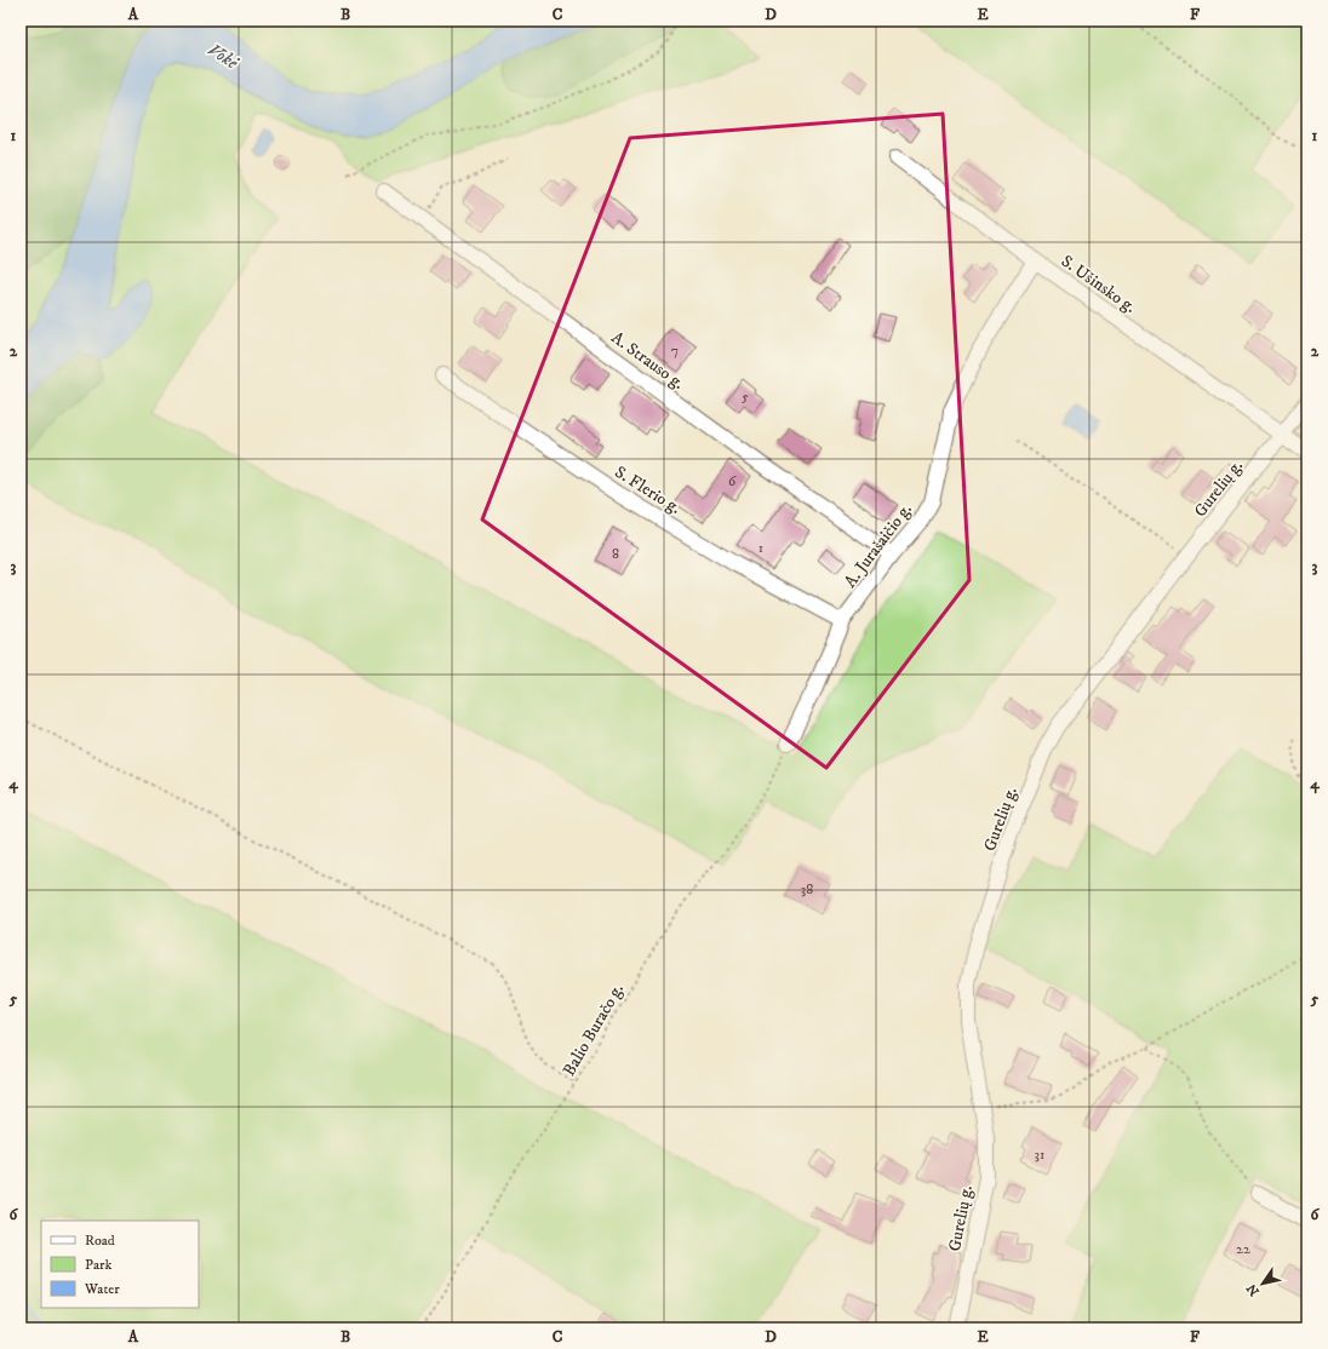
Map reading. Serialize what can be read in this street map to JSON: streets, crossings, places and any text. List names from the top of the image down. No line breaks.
{"streets":{"street":["S. Ušinsko g.","A. Strauso g.","Gurelių g.","S. Flerio g.","A. Jurašaičio g."],"path":["Balio Buračo g."]},"crossings":[["S. Ušinsko g.","Gurelių g."],["S. Ušinsko g.","A. Jurašaičio g."],["A. Strauso g.","A. Jurašaičio g."],["S. Flerio g.","A. Jurašaičio g."],["A. Jurašaičio g.","Balio Buračo g."]],"water":["Vokė"],"house_numbers":["7","5","6","1","8","38","31","22"],"legend":["Road","Park","Water"],"north":"bottom left","grid":{"columns":["A","B","C","D","E","F"],"rows":["1","2","3","4","5","6"]}}
